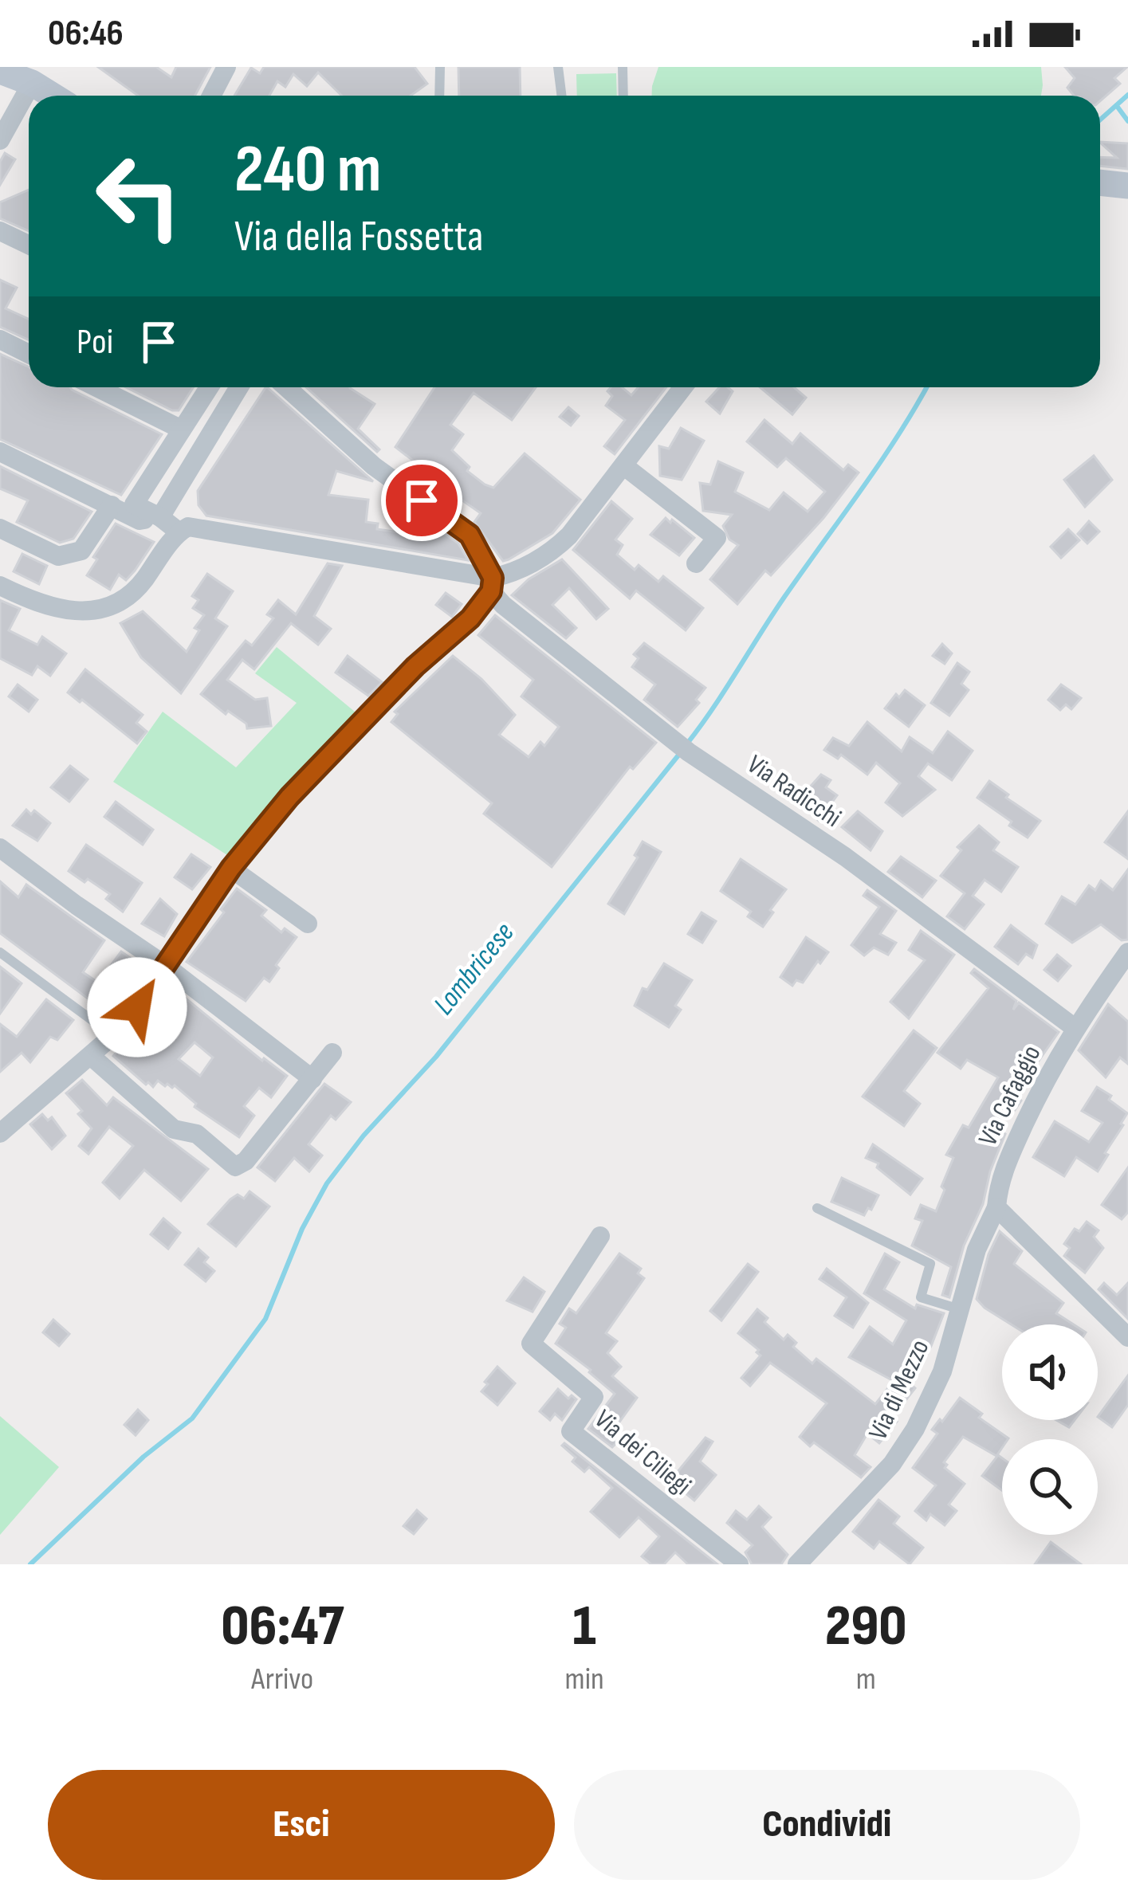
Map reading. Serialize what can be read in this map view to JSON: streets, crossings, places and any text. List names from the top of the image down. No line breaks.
{"streets":{"street":["Via Radicchi","Via Cafaggio","Via di Mezzo","Via dei Ciliegi"]},"crossings":[["Via Radicchi","Via Cafaggio"],["Via Cafaggio","Via di Mezzo"]],"water":["Lombricese"],"page":{"status":"06:46","turn":["240 m","Via della Fossetta"],"then":"Poi","eta":["06:47","Arrivo","1","min","290","m"],"buttons":["Esci","Condividi"]}}
